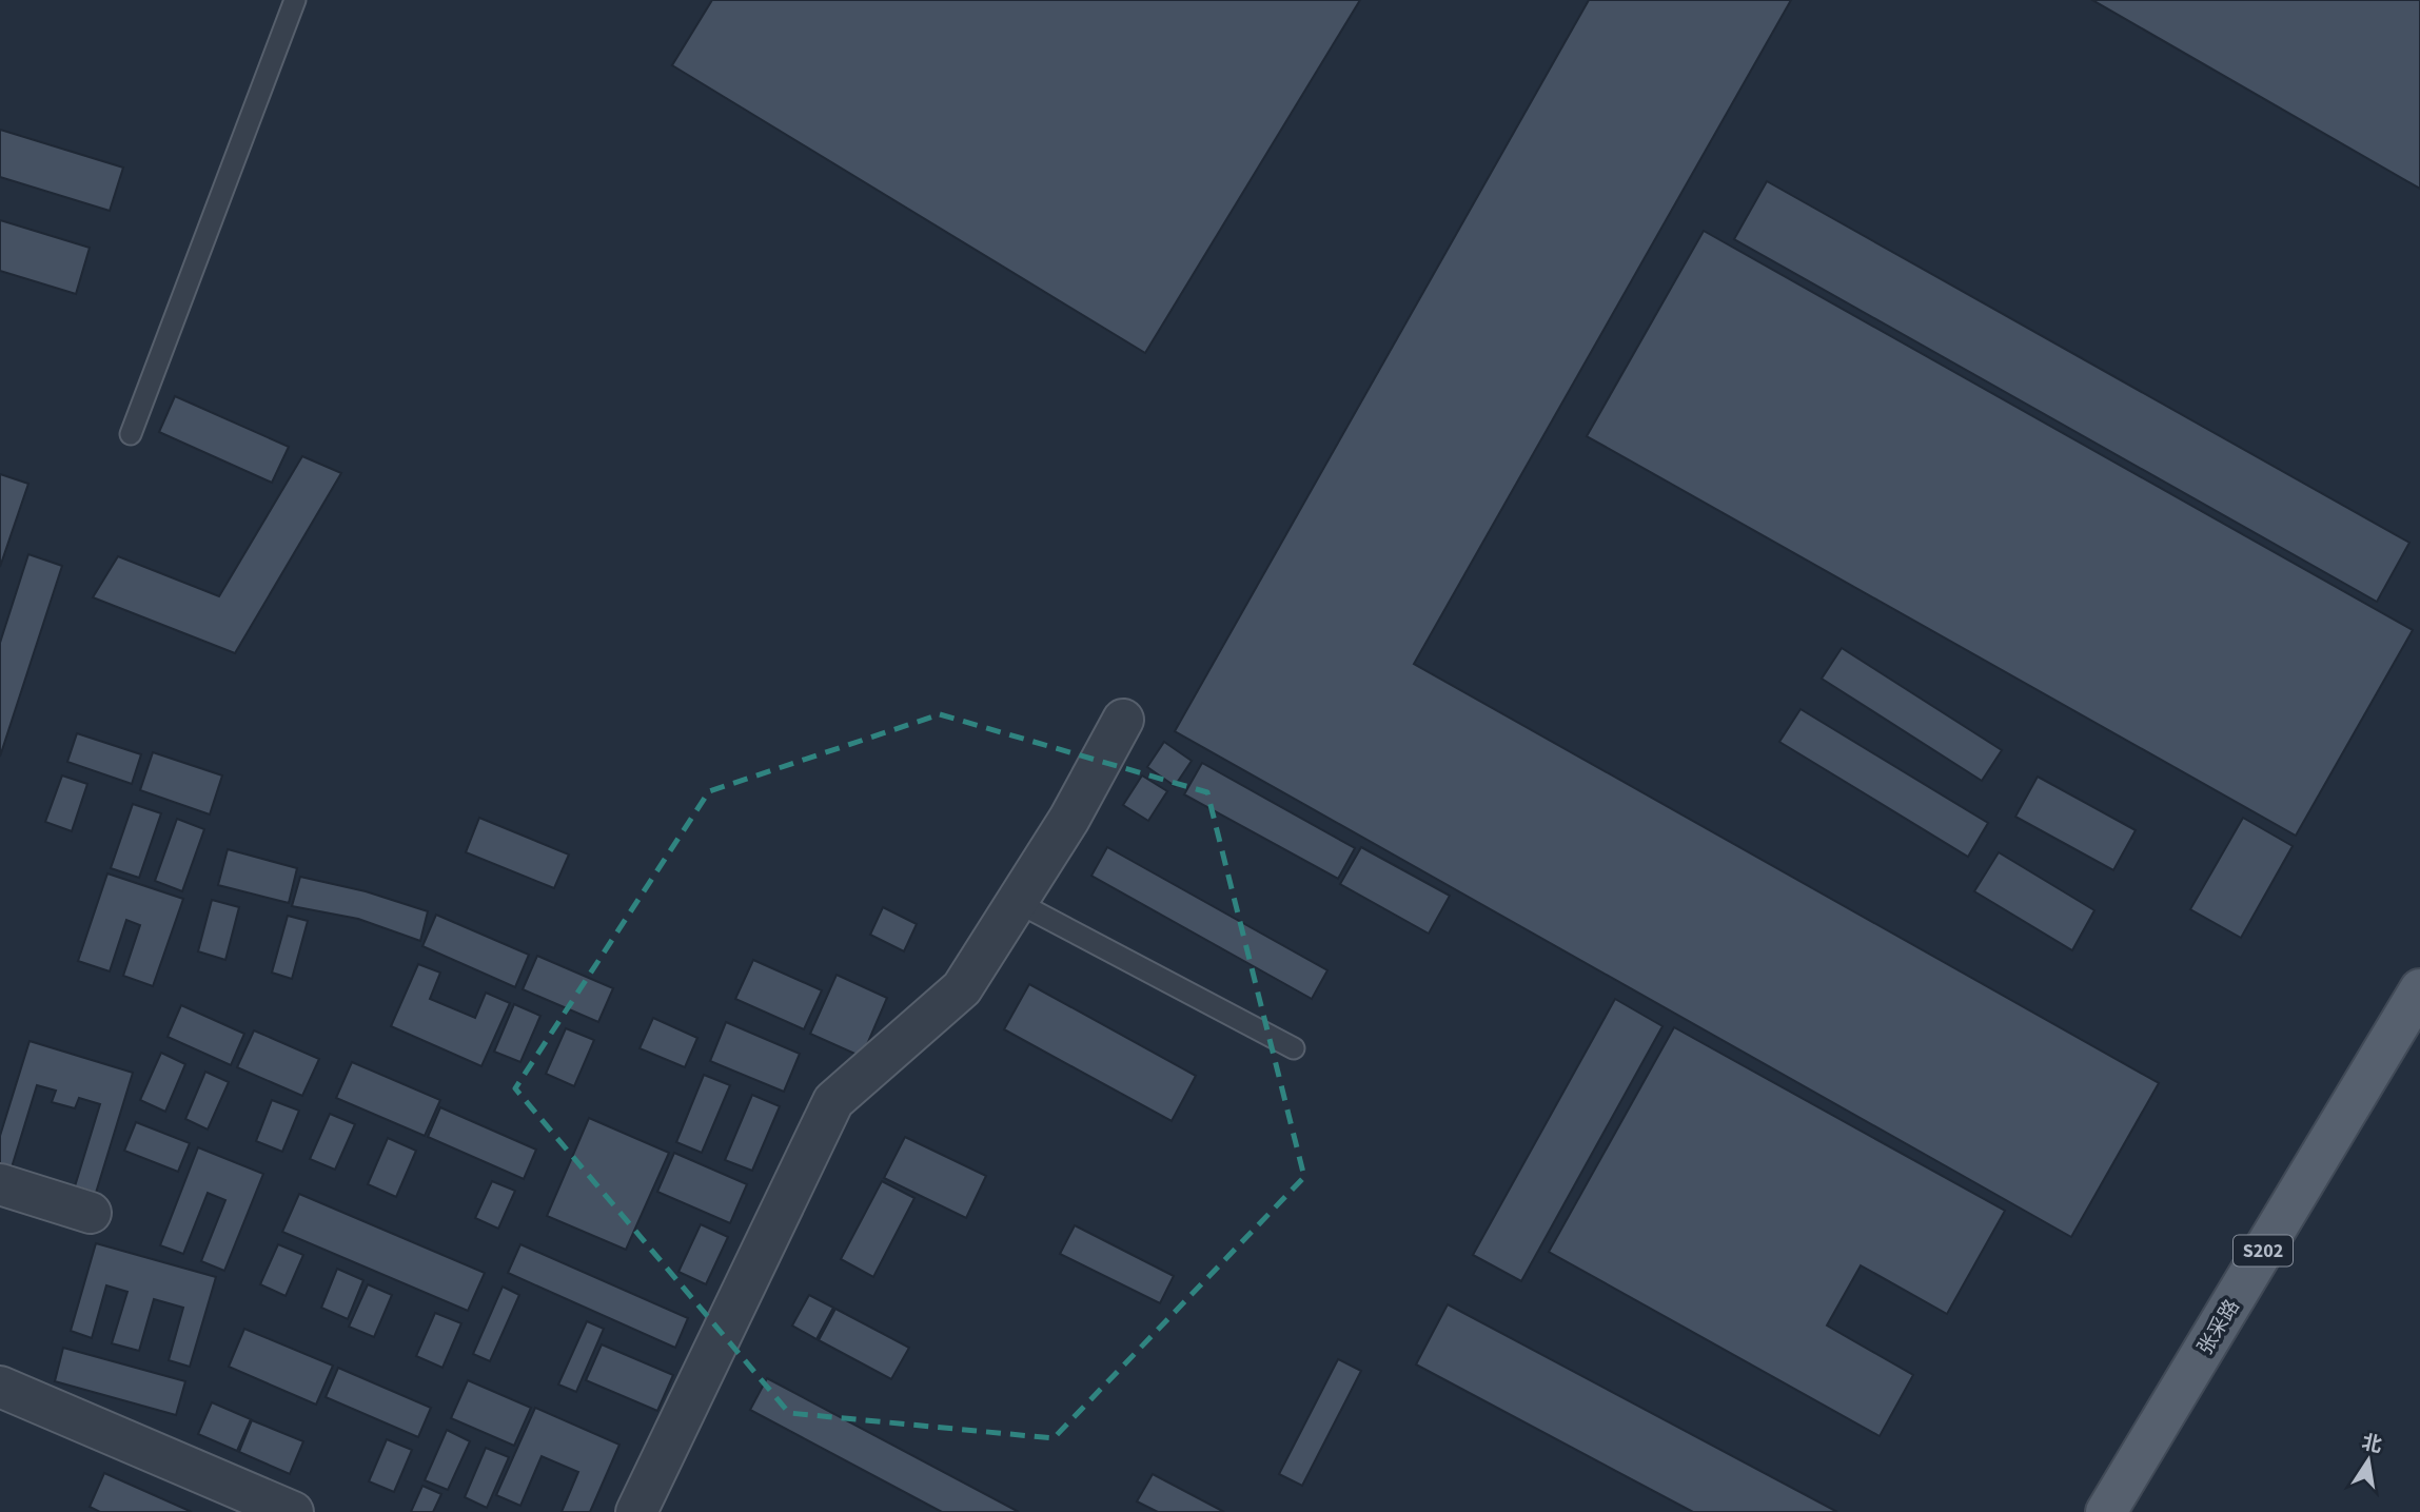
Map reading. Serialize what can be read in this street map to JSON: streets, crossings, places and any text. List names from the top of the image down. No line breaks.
{"streets":{"main road":["S202","张采路"]},"north":"top"}
